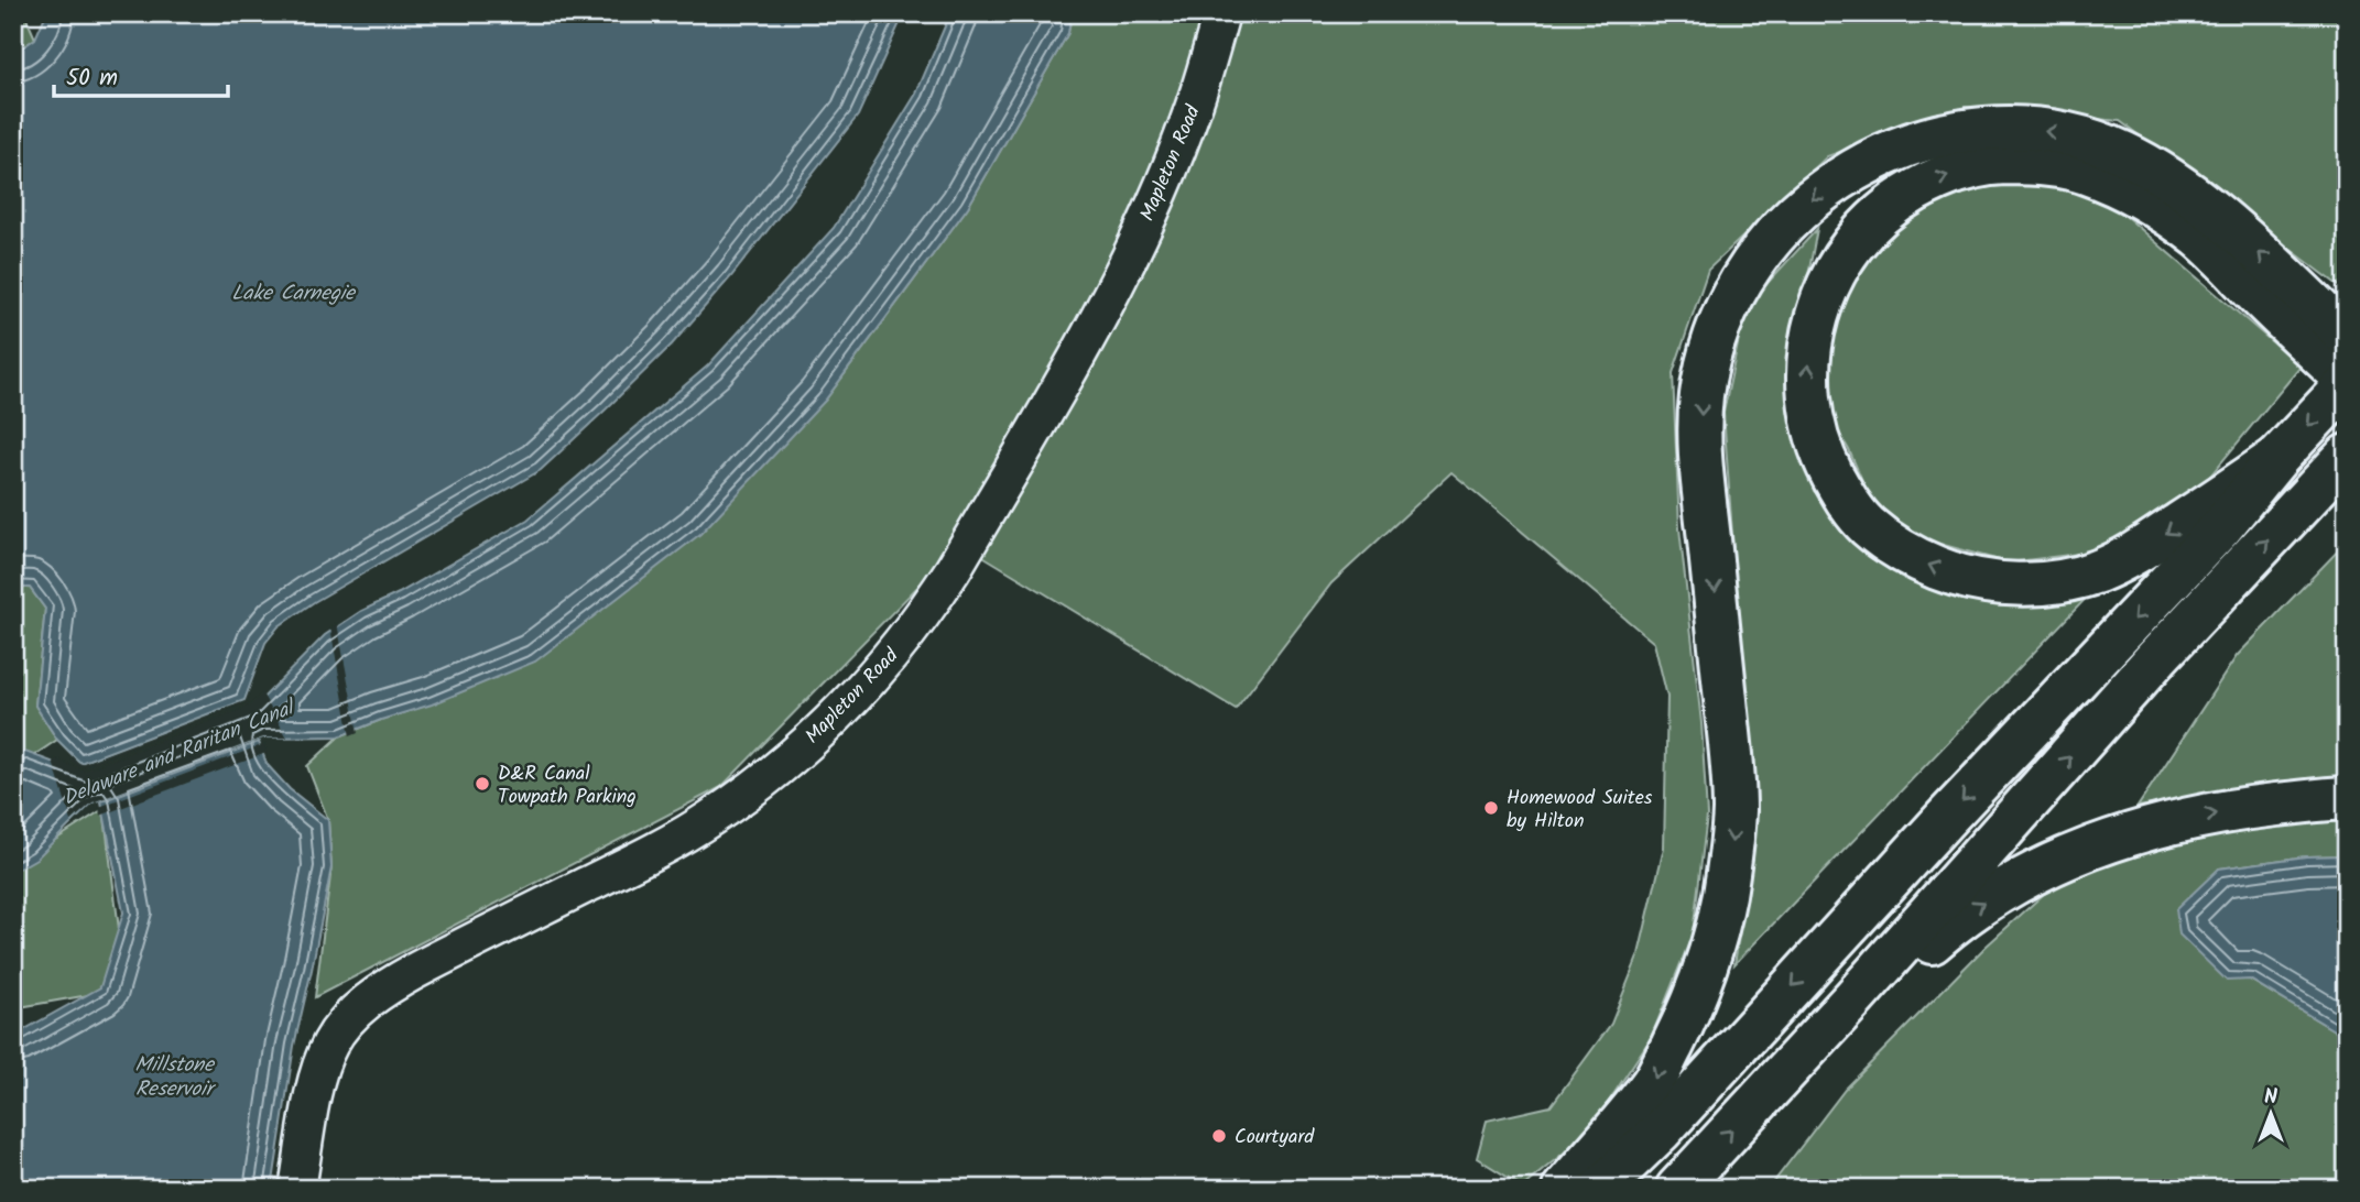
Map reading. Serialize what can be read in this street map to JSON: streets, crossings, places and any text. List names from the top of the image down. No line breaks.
{"streets":{"street":["Mapleton Road"]},"water":["Lake Carnegie","Delaware and Raritan Canal","Millstone Reservoir"],"places":["D&R Canal Towpath Parking","Homewood Suites by Hilton","Courtyard"],"scale_bar":"50 m","north":"top"}
